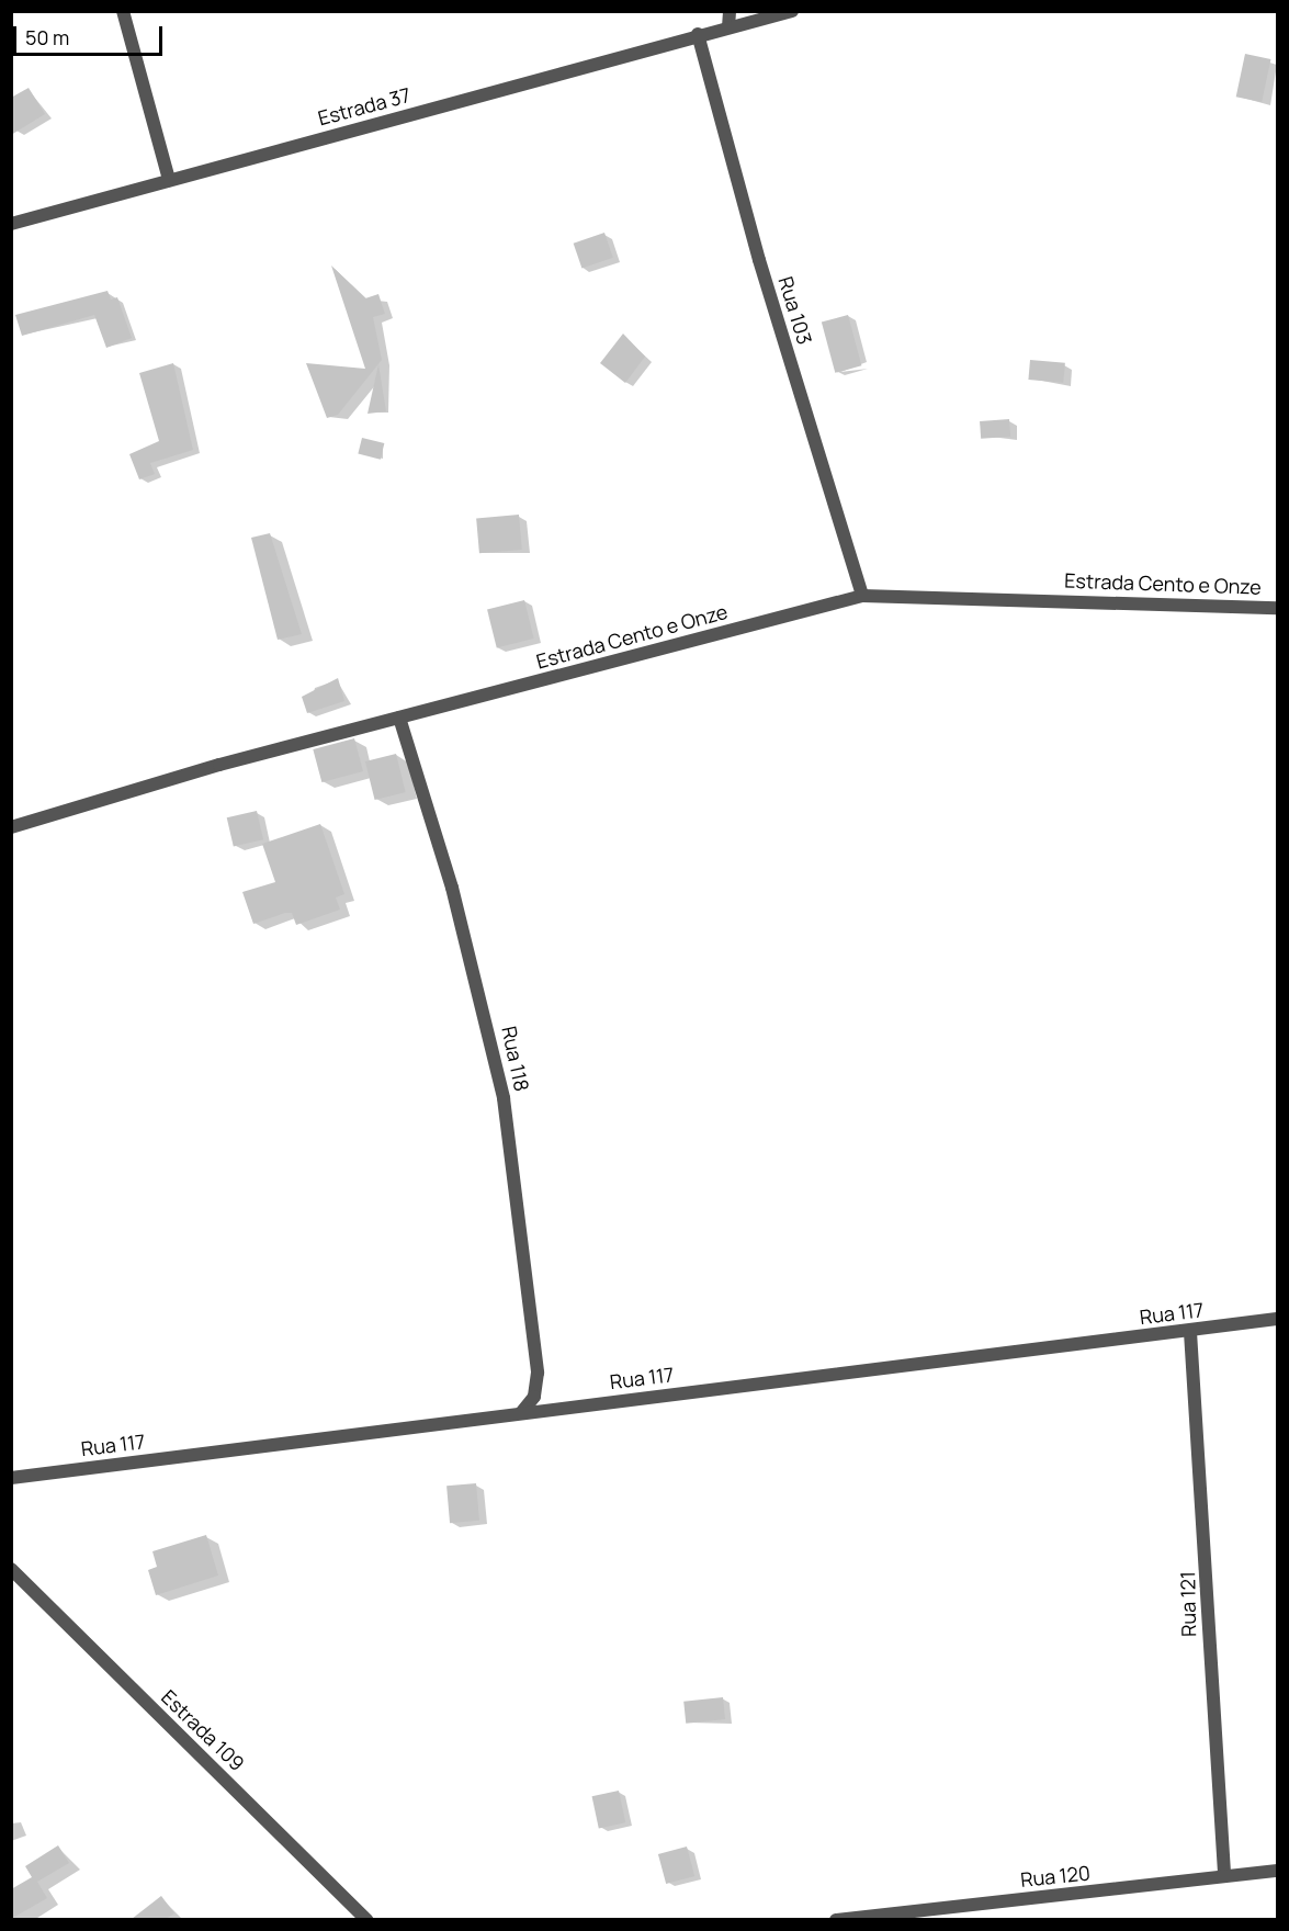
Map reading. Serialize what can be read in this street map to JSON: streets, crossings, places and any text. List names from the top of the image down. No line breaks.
{"streets":{"street":["Estrada 37","Rua 103","Estrada Cento e Onze","Rua 118","Rua 117","Rua 121","Estrada 109","Rua 120"]},"crossings":[["Estrada 37","Rua 103"],["Rua 103","Estrada Cento e Onze"],["Estrada Cento e Onze","Rua 118"],["Rua 118","Rua 117"],["Rua 117","Rua 121"],["Rua 121","Rua 120"]],"scale_bar":"50 m"}
